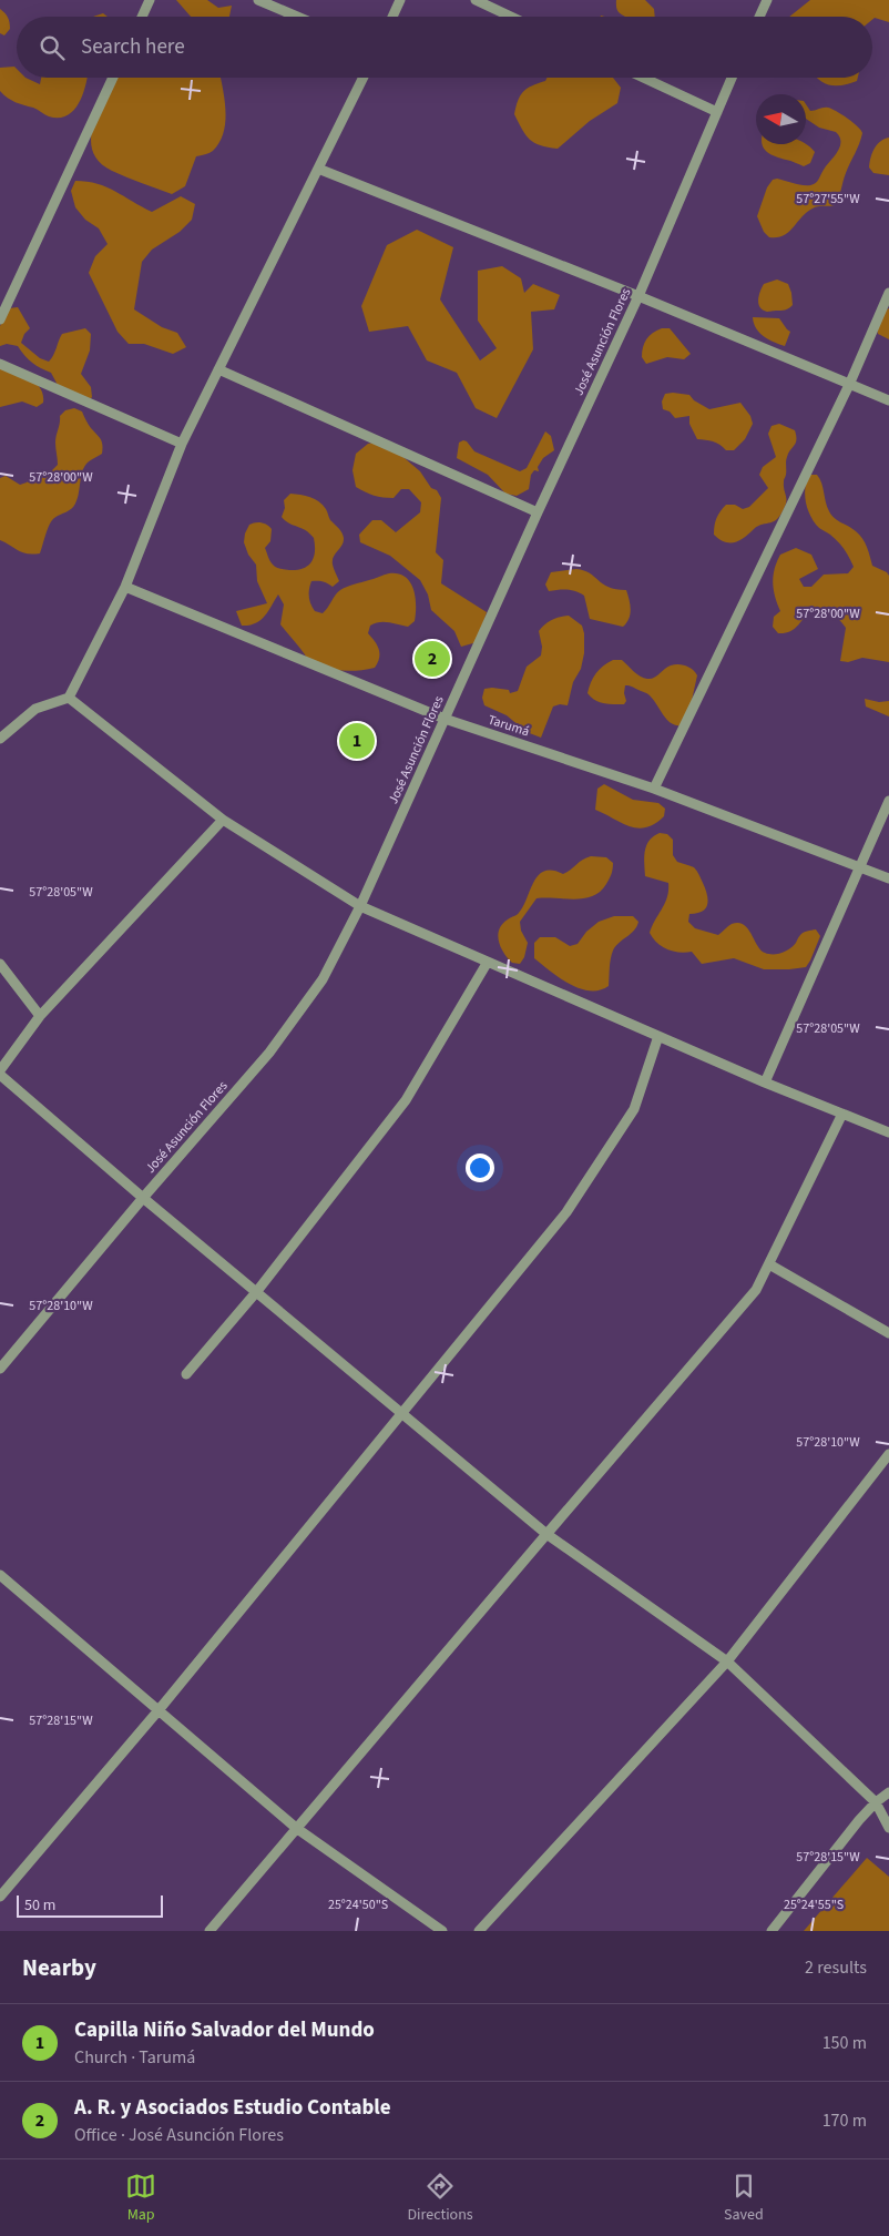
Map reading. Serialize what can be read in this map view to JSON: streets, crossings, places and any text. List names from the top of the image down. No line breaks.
{"streets":{"street":["José Asunción Flores","Tarumá"]},"crossings":[["José Asunción Flores","Tarumá"]],"scale_bar":"50 m","north":"left","page":{"search":"Search here","pins":["2","1"],"scale":"50 m","heading":["Nearby","2 results"],"list":[{"mark":"1","name":"Capilla Niño Salvador del Mundo","note":"Church · Tarumá","value":"150 m"},{"mark":"2","name":"A. R. y Asociados Estudio Contable","note":"Office · José Asunción Flores","value":"170 m"}],"nav":["Map","Directions","Saved"]},"coordinates":["57°27'55\"W","57°28'00\"W","57°28'05\"W","57°28'10\"W","57°28'15\"W","25°24'50\"S","25°24'55\"S"]}
